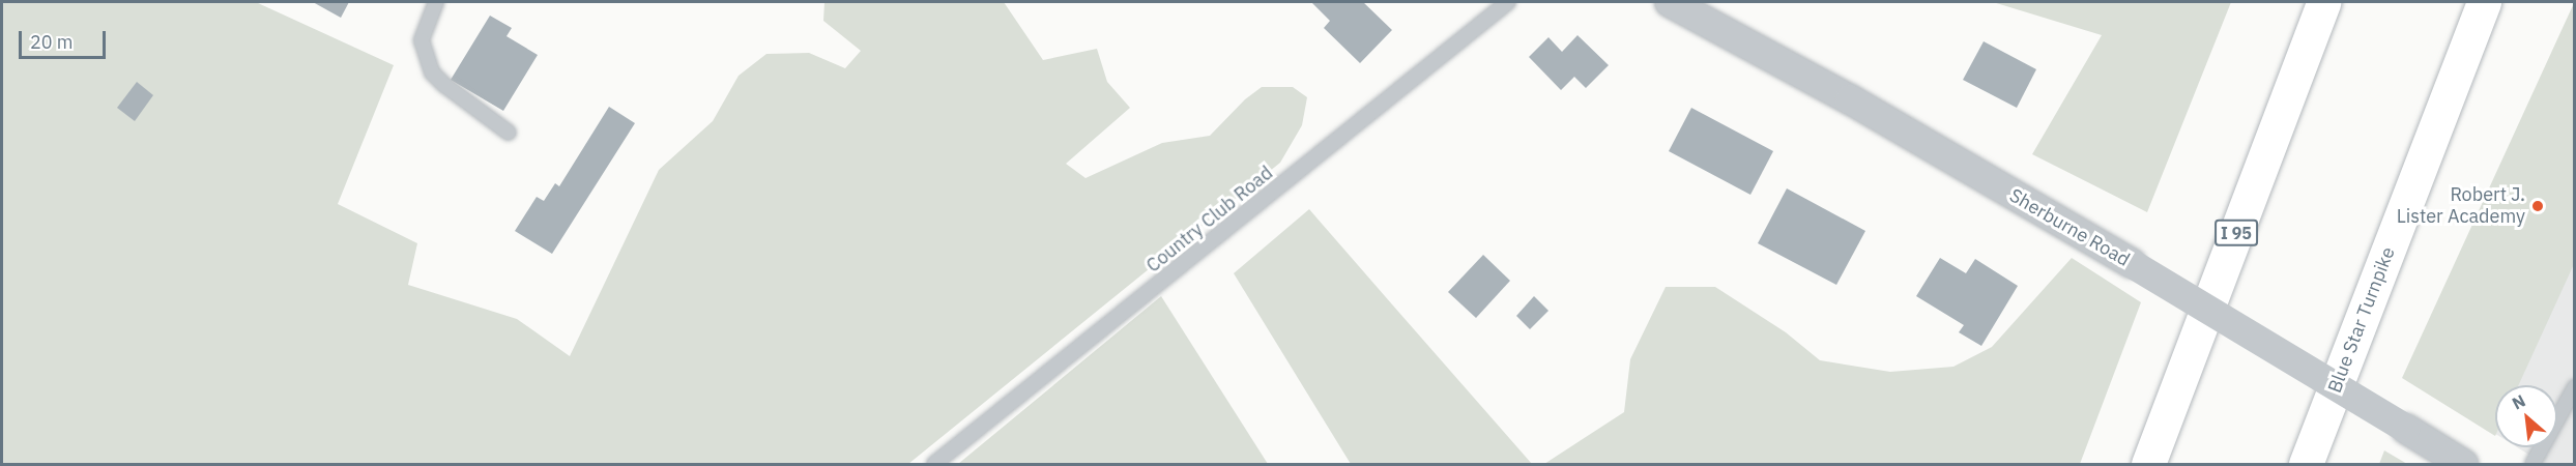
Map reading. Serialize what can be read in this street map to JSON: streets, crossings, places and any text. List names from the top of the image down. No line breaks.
{"streets":{"highway":["I 95","Blue Star Turnpike"],"street":["Sherburne Road"],"lane":["Country Club Road"]},"places":["Robert J. Lister Academy"],"scale_bar":"20 m","north":"top left"}
